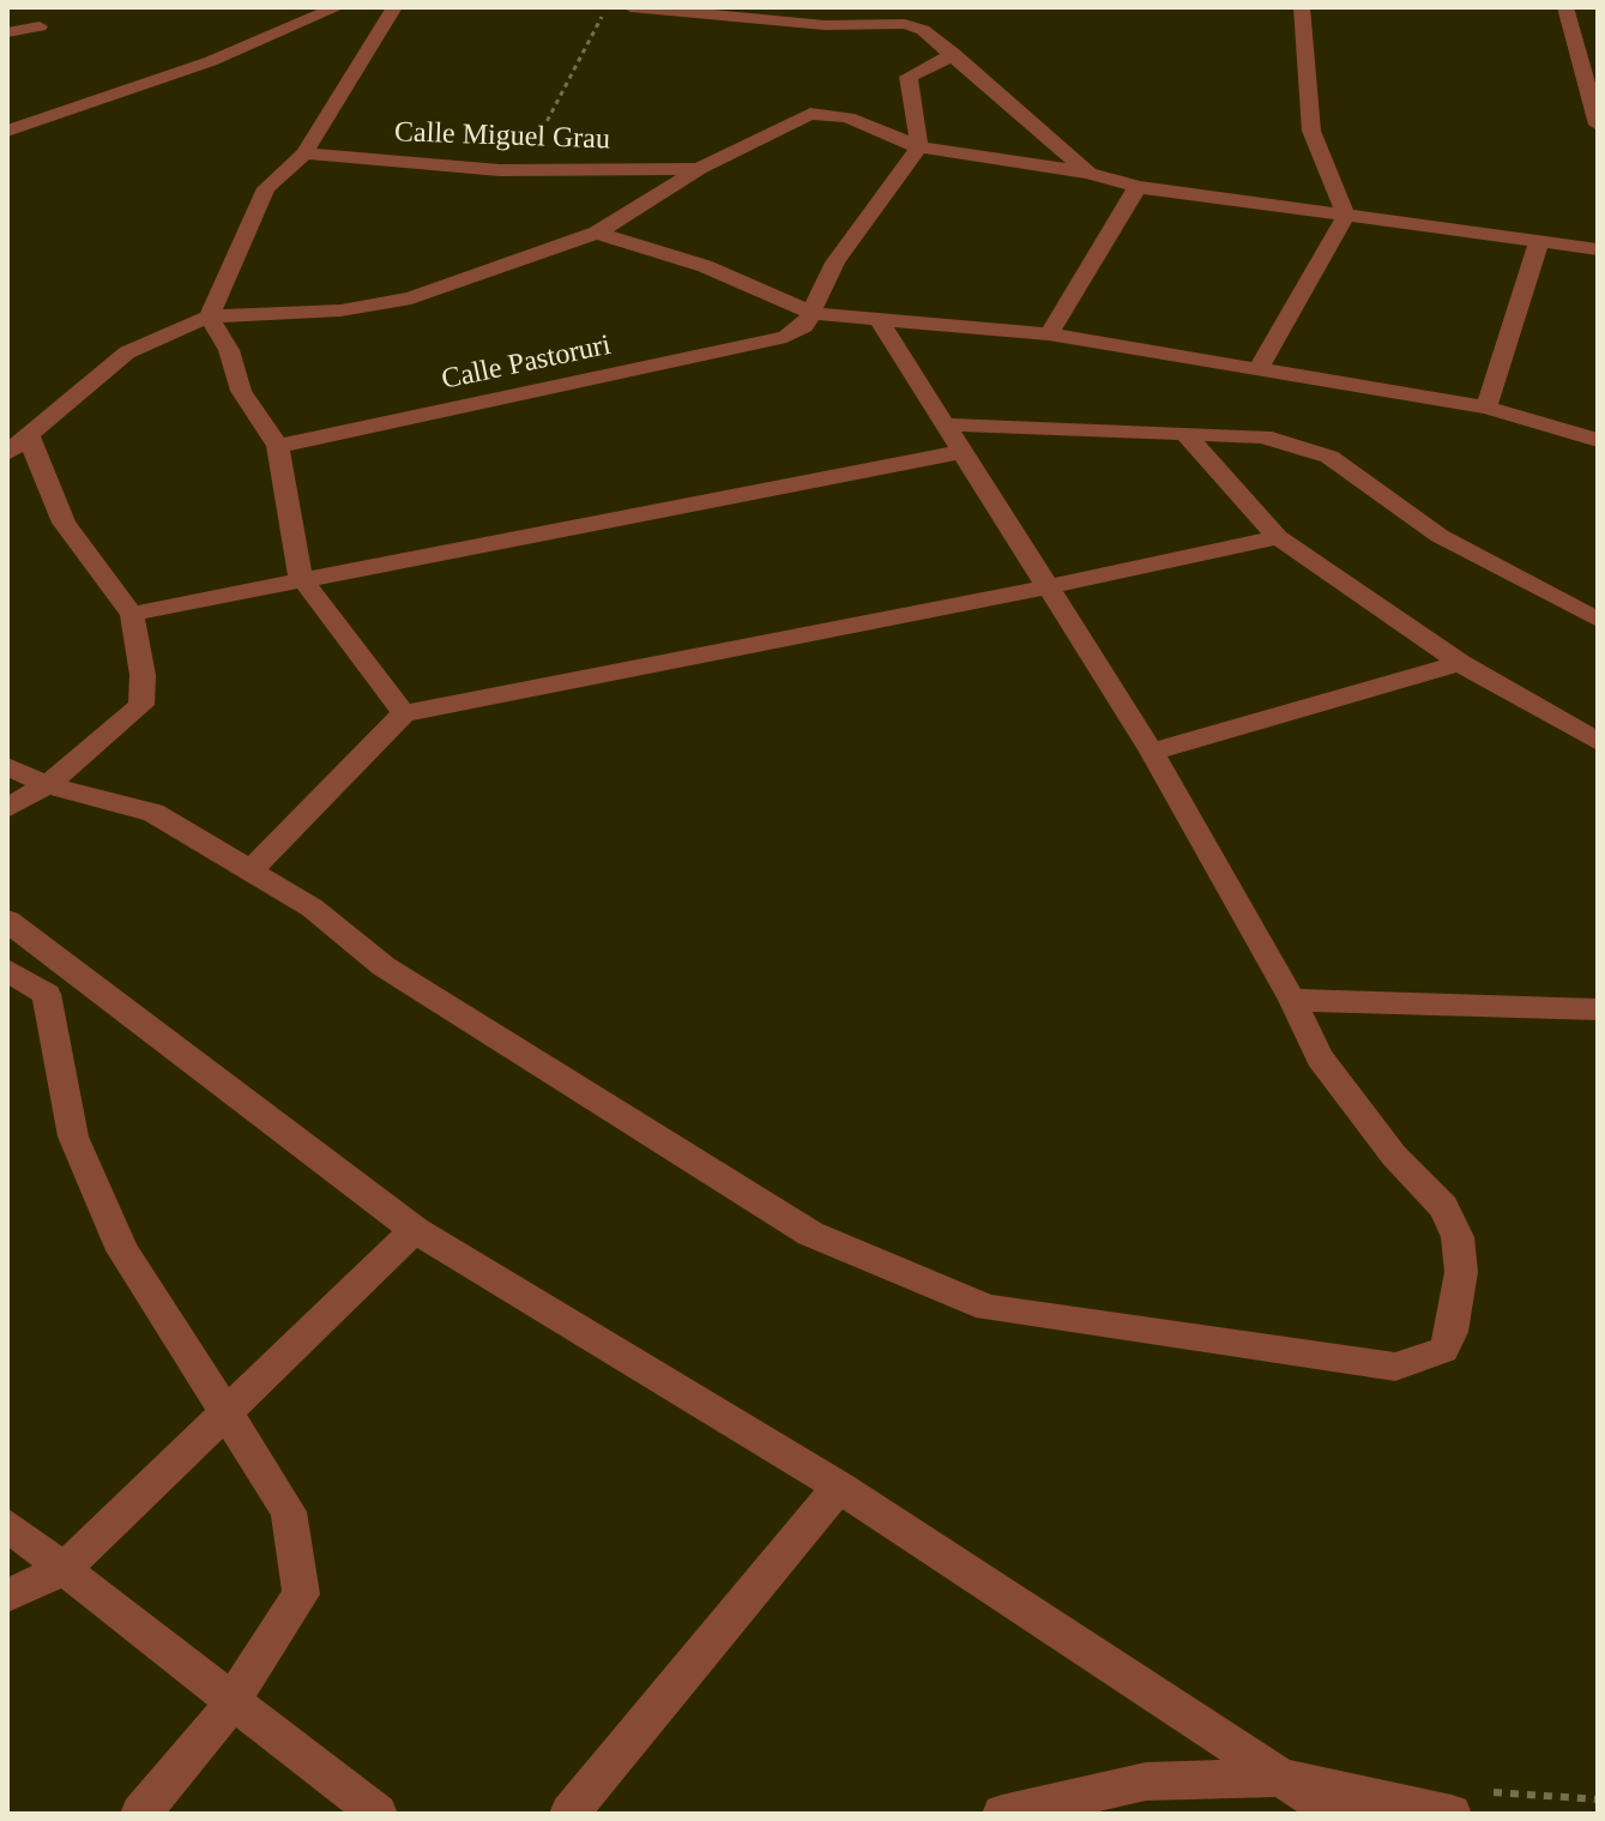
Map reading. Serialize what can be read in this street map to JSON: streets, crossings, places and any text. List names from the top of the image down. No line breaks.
{"streets":{"street":["Calle Miguel Grau","Calle Pastoruri"]}}
